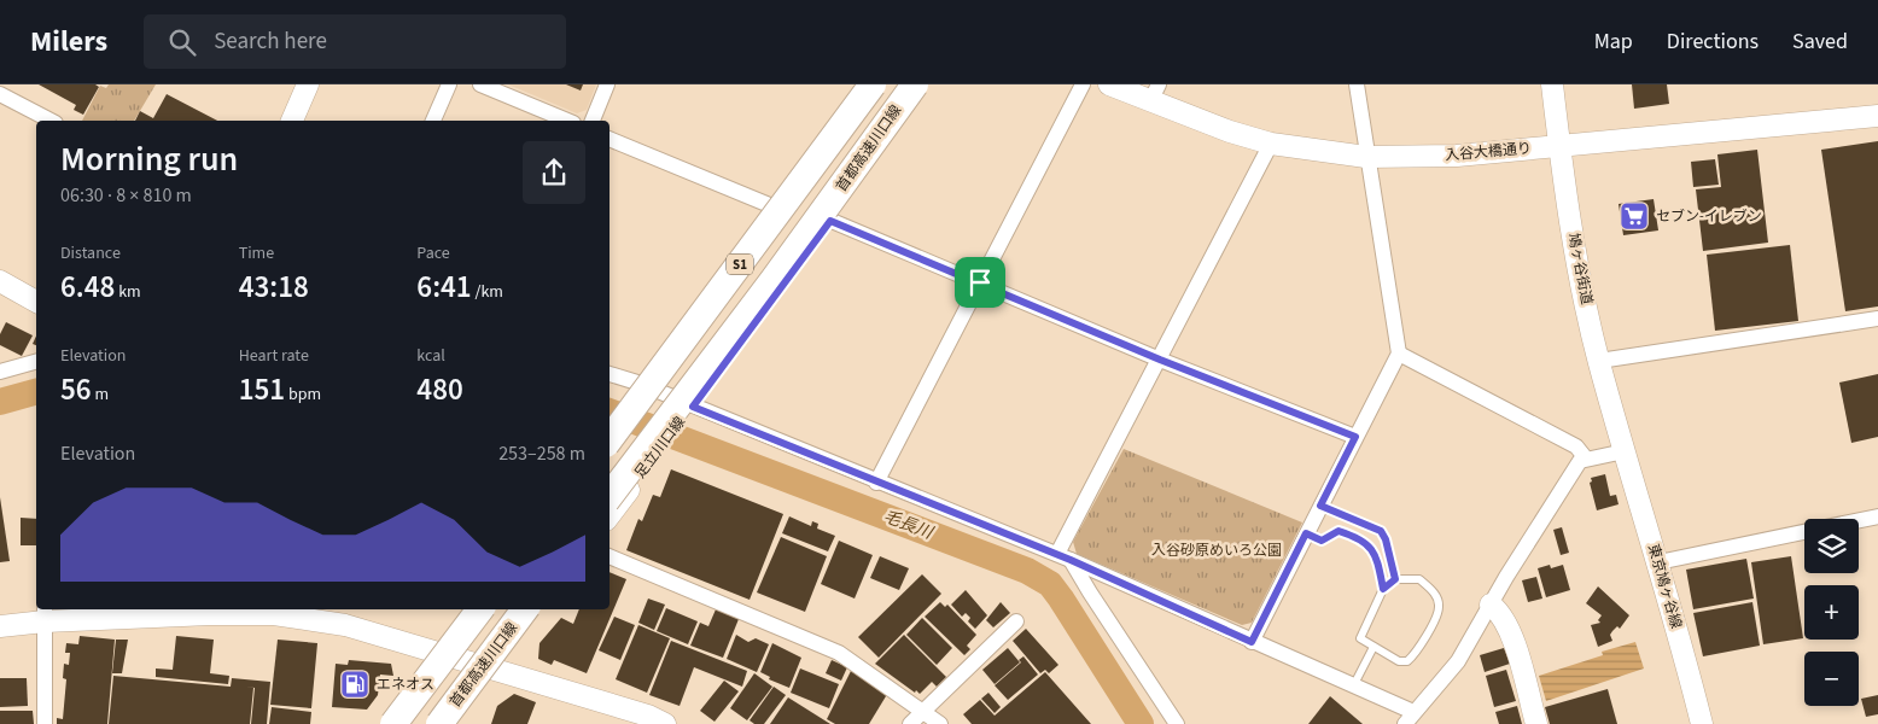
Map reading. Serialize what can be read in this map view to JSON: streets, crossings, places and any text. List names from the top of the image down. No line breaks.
{"streets":{"highway":["首都高速川口線","S1"],"main road":["入谷大橋通り","鳩ヶ谷街道","足立川口線","東京鳩ヶ谷線"]},"crossings":[["入谷大橋通り","鳩ヶ谷街道"],["鳩ヶ谷街道","東京鳩ヶ谷線"]],"water":["毛長川"],"parks":["入谷砂原めいろ公園"],"places":{"supermarket":["セブン-イレブン"],"fuel station":["エネオス"]},"page":{"header":"Milers","search":"Search here","nav":["Map","Directions","Saved"],"heading":["Morning run","06:30 · 8 × 810 m"],"stats":[["Distance","6.48 km"],["Time","43:18"],["Pace","6:41 /km"],["Elevation","56 m"],["Heart rate","151 bpm"],["kcal","480"]],"chart":["Elevation","253–258 m"],"map_buttons":["+","−"]}}
